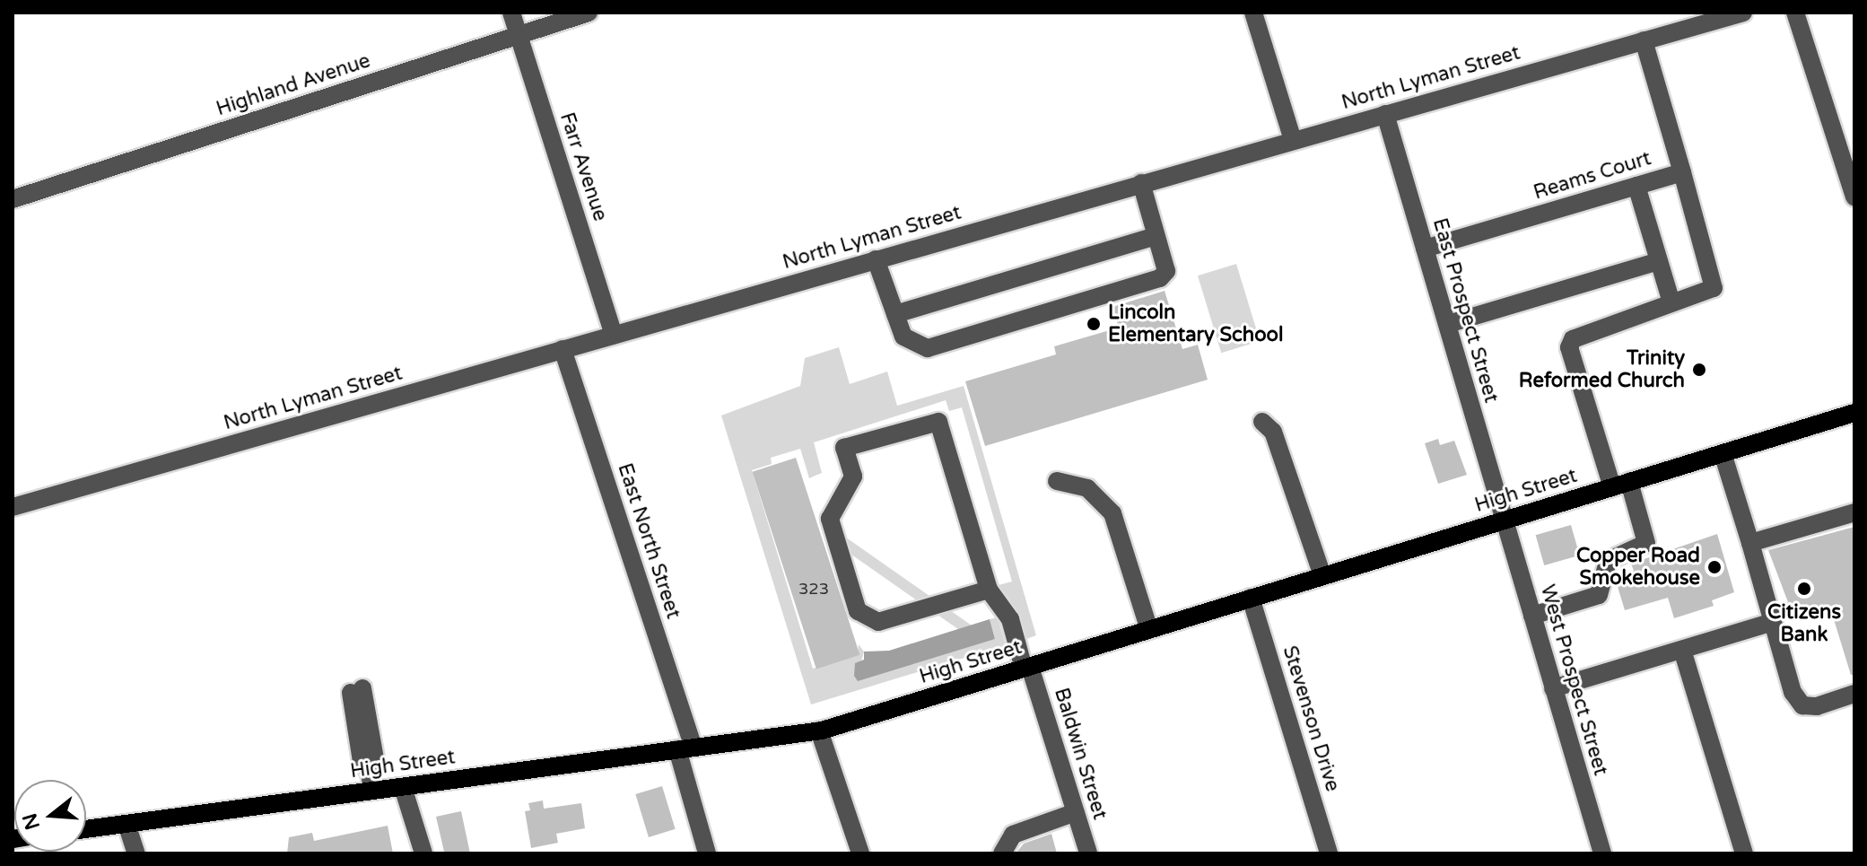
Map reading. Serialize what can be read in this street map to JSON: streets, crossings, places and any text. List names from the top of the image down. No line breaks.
{"streets":{"main road":["High Street"],"street":["North Lyman Street","Highland Avenue","Farr Avenue","Reams Court","East Prospect Street","East North Street","West Prospect Street","Stevenson Drive","Baldwin Street"]},"crossings":[["North Lyman Street","Farr Avenue"],["North Lyman Street","Reams Court"],["North Lyman Street","East Prospect Street"],["North Lyman Street","East North Street"],["Highland Avenue","Farr Avenue"],["Reams Court","East Prospect Street"],["East Prospect Street","High Street"],["East Prospect Street","West Prospect Street"],["High Street","East North Street"],["High Street","West Prospect Street"],["High Street","Stevenson Drive"],["High Street","Baldwin Street"]],"places":["Lincoln Elementary School","Trinity Reformed Church","Copper Road Smokehouse","Citizens Bank"],"house_numbers":["323"],"north":"left"}
